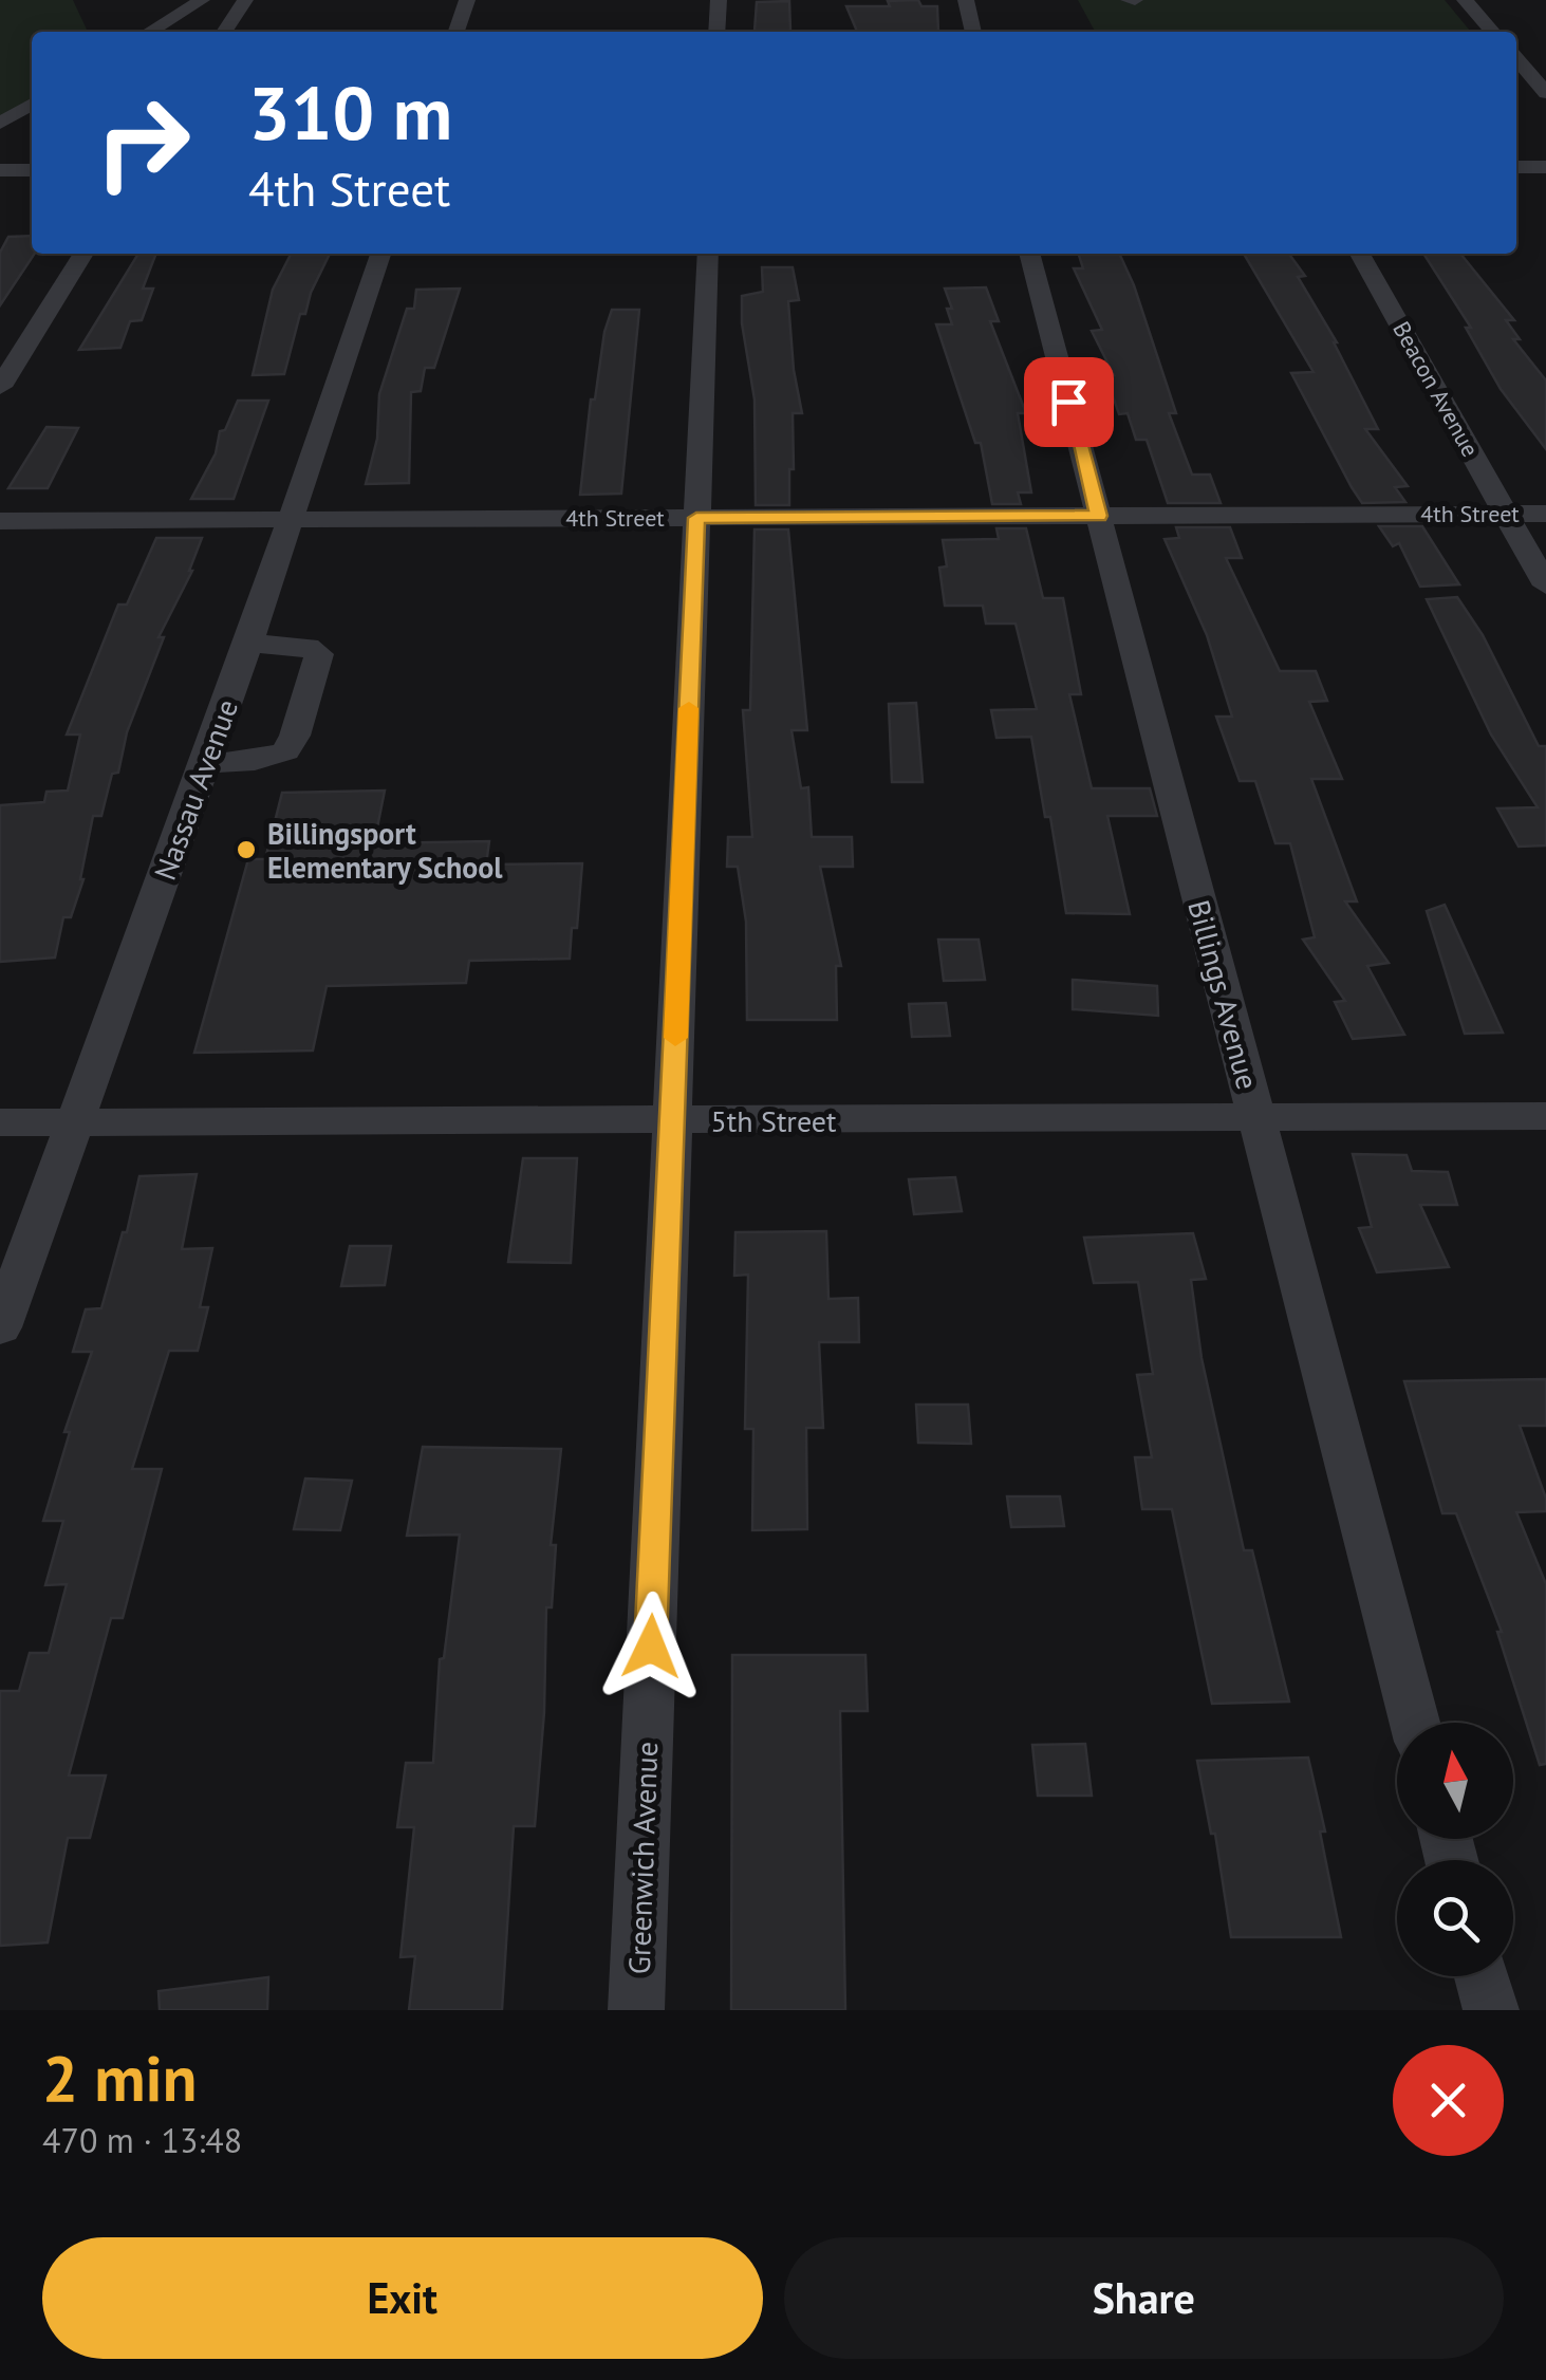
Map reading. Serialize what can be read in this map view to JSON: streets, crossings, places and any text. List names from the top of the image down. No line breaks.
{"streets":{"street":["Beacon Avenue","4th Street","Nassau Avenue","Billings Avenue","5th Street","Greenwich Avenue"]},"crossings":[["Beacon Avenue","4th Street"],["4th Street","Nassau Avenue"],["4th Street","Billings Avenue"],["4th Street","Greenwich Avenue"],["Nassau Avenue","5th Street"],["Billings Avenue","5th Street"],["5th Street","Greenwich Avenue"]],"places":["Billingsport Elementary School"],"north":"top","page":{"turn":["310 m","4th Street"],"heading":["2 min","470 m · 13:48"],"buttons":["Exit","Share"]}}
